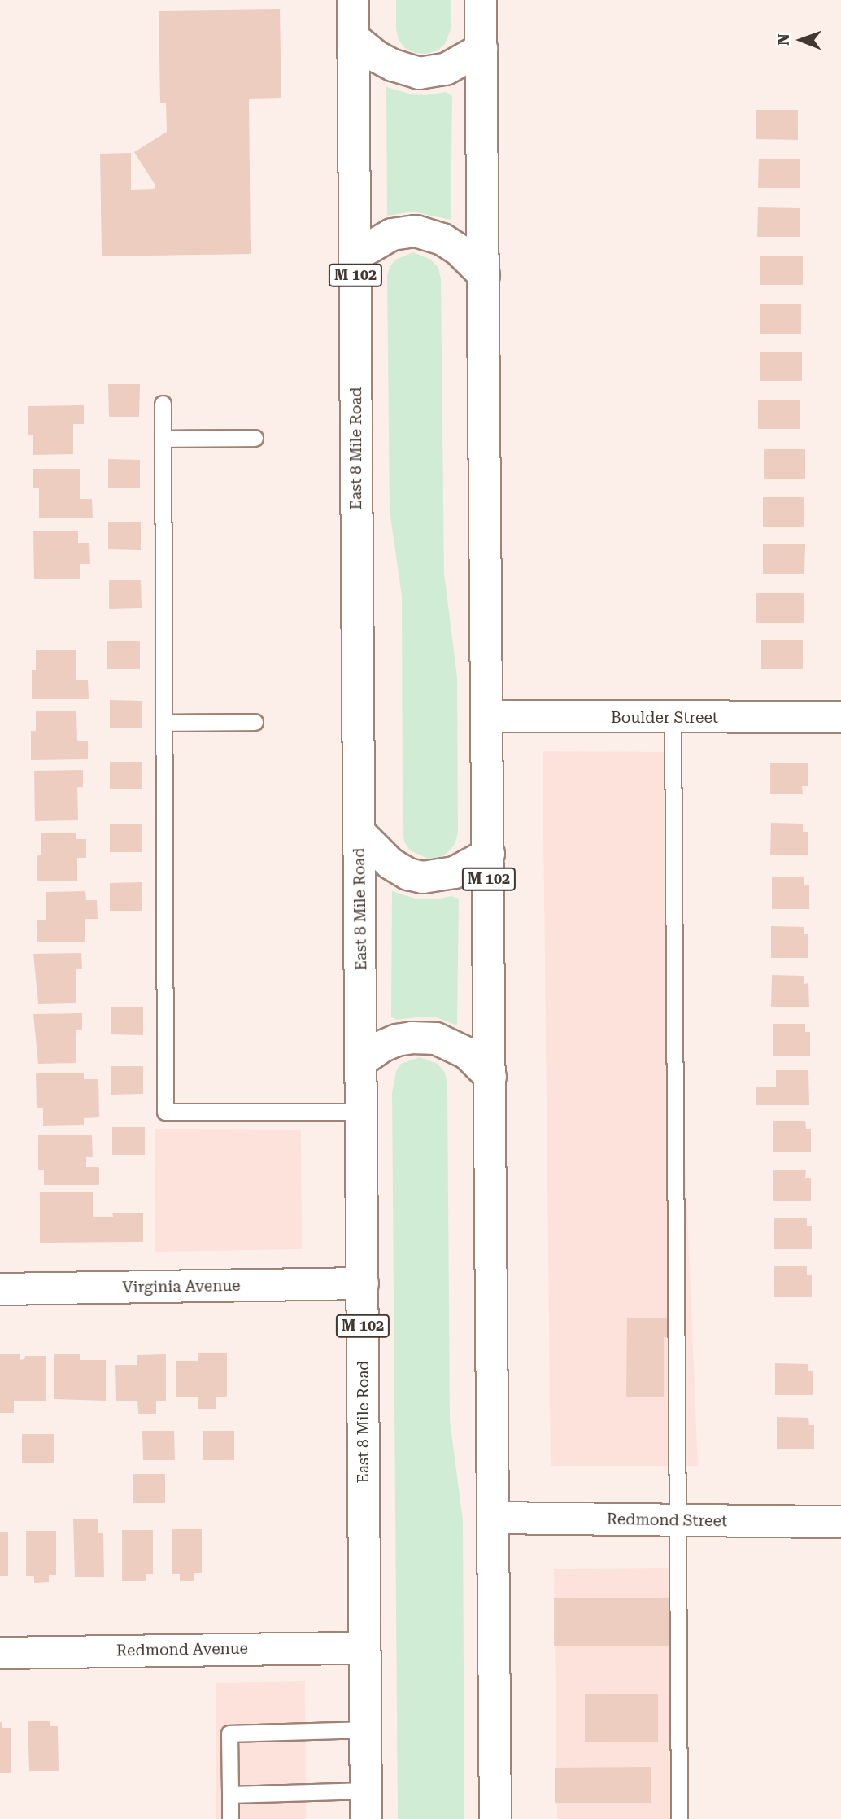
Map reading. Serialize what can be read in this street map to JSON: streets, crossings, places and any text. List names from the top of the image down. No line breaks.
{"streets":{"main road":["M 102","East 8 Mile Road","Boulder Street","Virginia Avenue","Redmond Street","Redmond Avenue"]},"crossings":[["M 102","Boulder Street"],["M 102","Redmond Street"],["East 8 Mile Road","Virginia Avenue"],["East 8 Mile Road","Redmond Avenue"]],"north":"left"}
